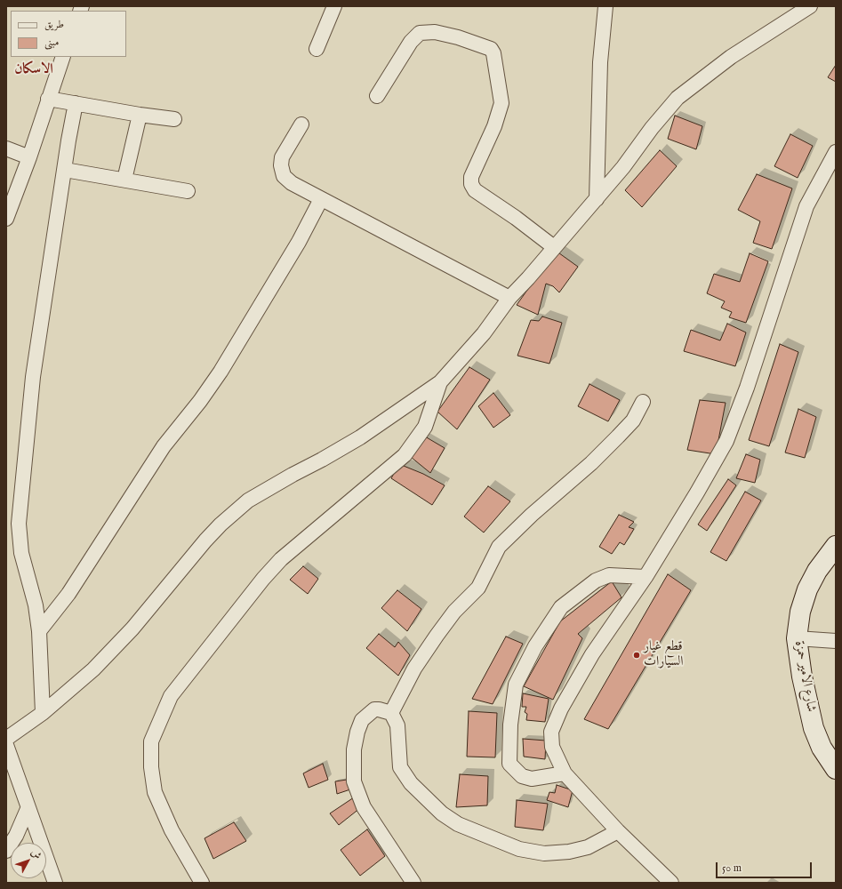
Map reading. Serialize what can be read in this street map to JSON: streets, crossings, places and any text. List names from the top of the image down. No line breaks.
{"streets":{"main road":["شارع الامير حمزة"]},"districts":["الاسكان"],"places":["قطع غيار السيارات"],"legend":["طريق","مبنى"],"scale_bar":"50 m","north":"top right"}
